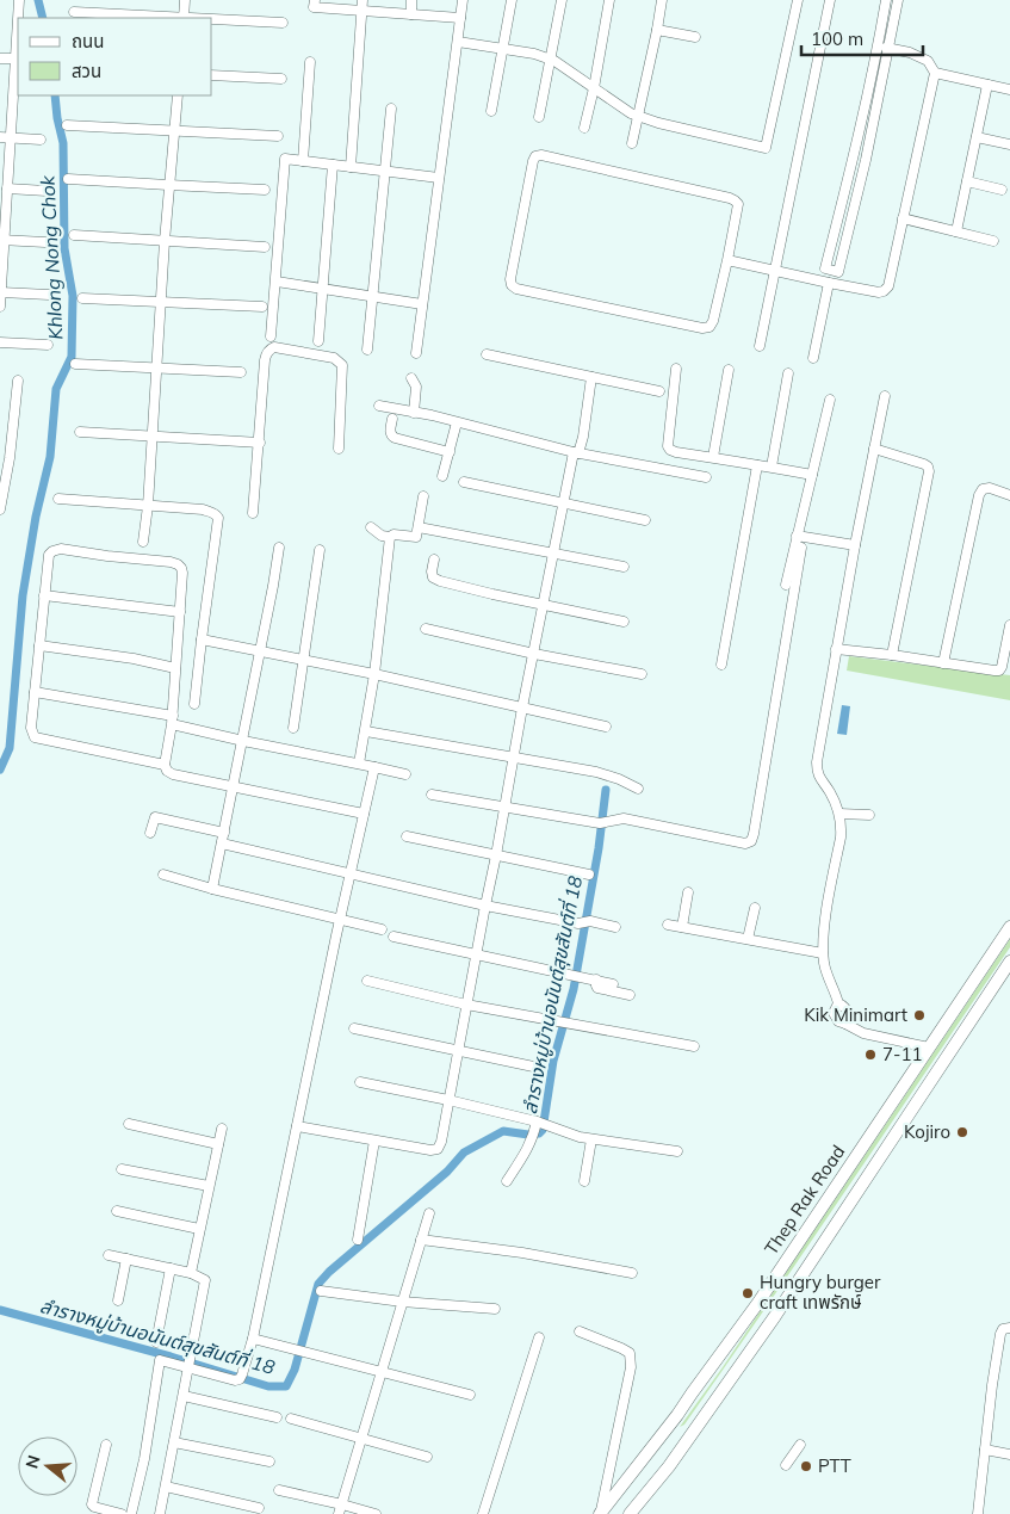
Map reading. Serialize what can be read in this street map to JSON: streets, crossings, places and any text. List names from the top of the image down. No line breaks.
{"streets":{"main road":["Thep Rak Road"]},"water":["Khlong Nong Chok","ลำรางหมู่บ้านอนันต์สุขสันต์ที่ 18"],"places":["Kik Minimart","7-11","Kojiro","Hungry burger craft เทพรักษ์","PTT"],"legend":["ถนน","สวน"],"scale_bar":"100 m","north":"left"}
